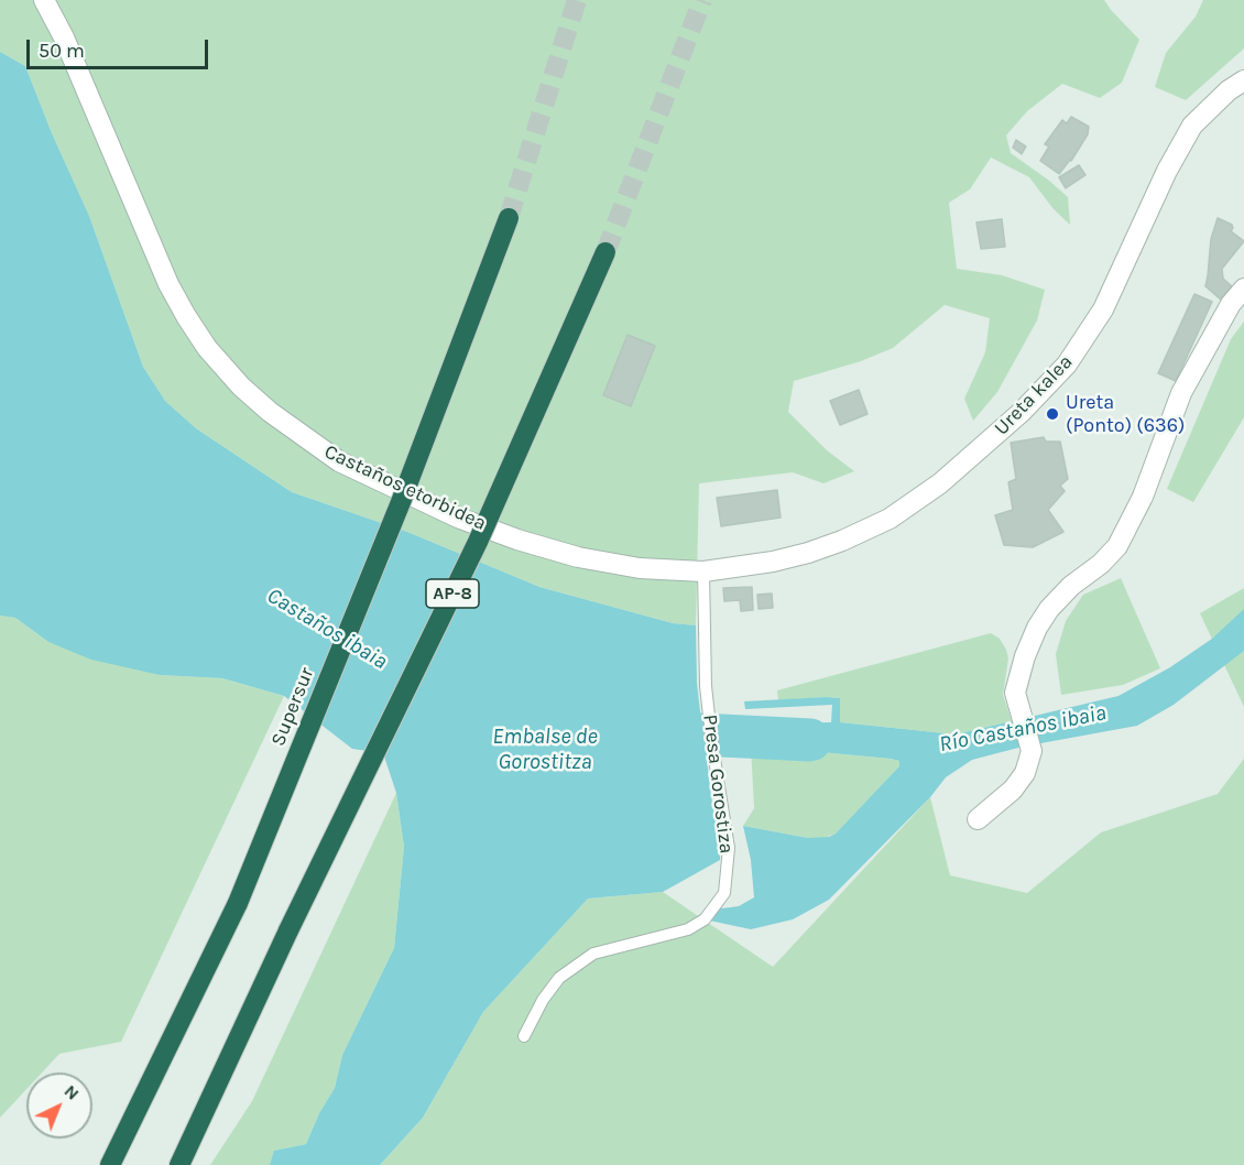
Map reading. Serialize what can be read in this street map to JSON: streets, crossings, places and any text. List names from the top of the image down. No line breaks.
{"streets":{"highway":["AP-8","Supersur"],"street":["Ureta kalea","Castaños etorbidea"],"lane":["Presa Gorostiza"]},"crossings":[["Ureta kalea","Castaños etorbidea"],["Ureta kalea","Presa Gorostiza"],["Castaños etorbidea","Presa Gorostiza"]],"water":["Castaños ibaia","Río Castaños ibaia","Embalse de Gorostitza"],"places":["Ureta (Ponto) (636)"],"scale_bar":"50 m","north":"top right"}
